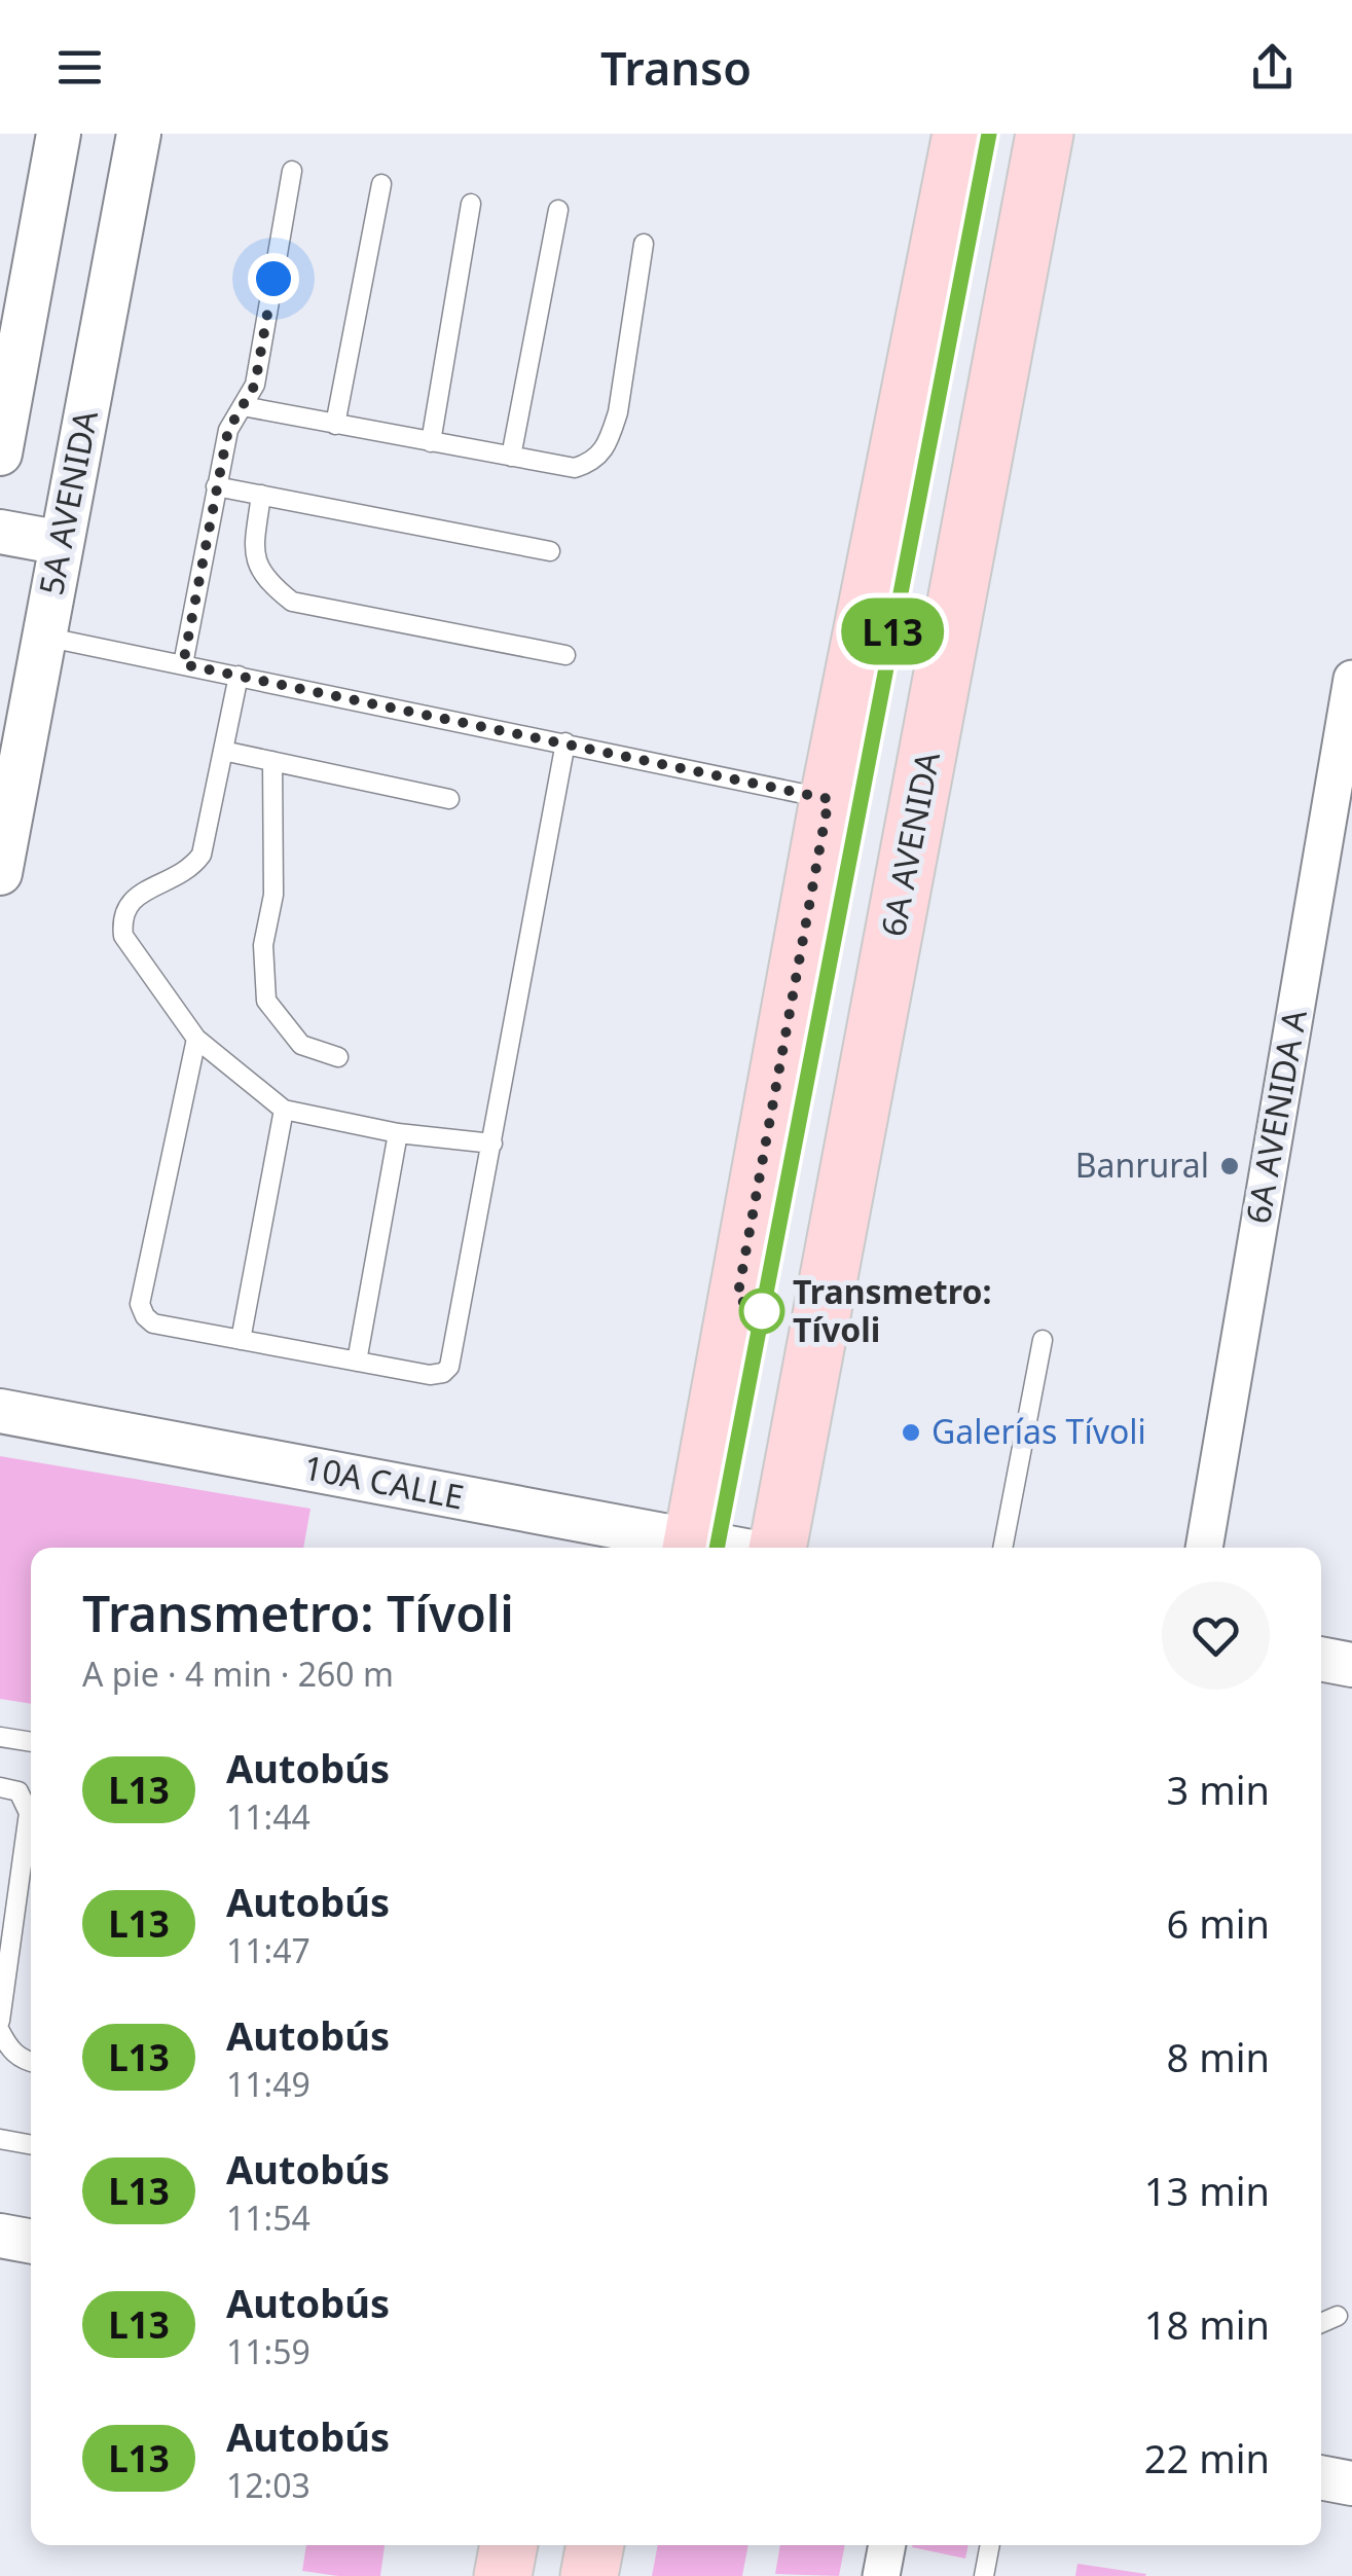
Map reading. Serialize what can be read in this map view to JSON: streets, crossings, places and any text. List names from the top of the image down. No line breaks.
{"streets":{"main road":["6A AVENIDA"],"street":["5A AVENIDA","6A AVENIDA A","10A CALLE"]},"places":["Banrural","Transmetro: Tívoli","Galerías Tívoli"],"lines":["bus line L13"],"page":{"header":"Transo","on_map":"L13","heading":["Transmetro: Tívoli","A pie · 4 min · 260 m"],"list":[{"mark":"L13","name":"Autobús","note":"11:44","value":"3 min"},{"mark":"L13","name":"Autobús","note":"11:47","value":"6 min"},{"mark":"L13","name":"Autobús","note":"11:49","value":"8 min"},{"mark":"L13","name":"Autobús","note":"11:54","value":"13 min"},{"mark":"L13","name":"Autobús","note":"11:59","value":"18 min"},{"mark":"L13","name":"Autobús","note":"12:03","value":"22 min"}]}}
